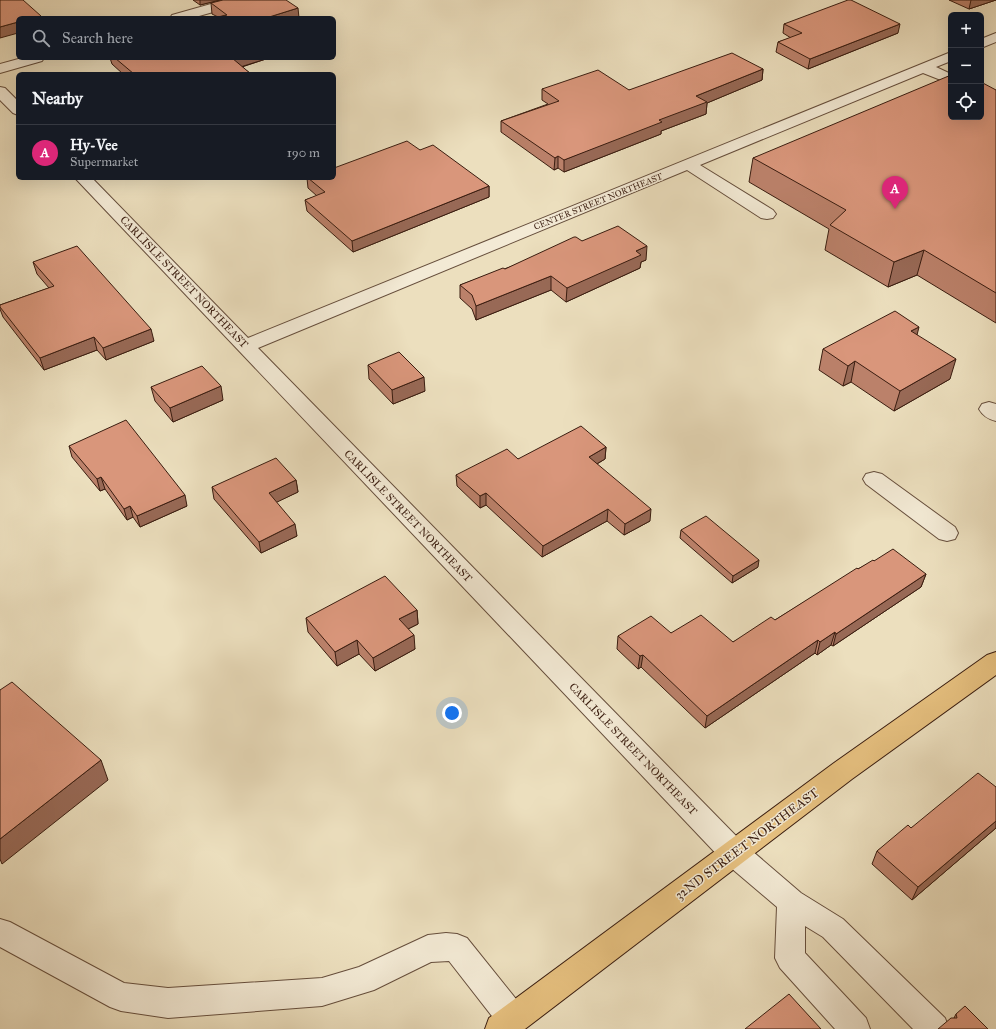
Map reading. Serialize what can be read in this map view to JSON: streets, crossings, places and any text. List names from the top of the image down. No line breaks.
{"streets":{"main road":["32ND STREET NORTHEAST"],"street":["CENTER STREET NORTHEAST","CARLISLE STREET NORTHEAST"]},"crossings":[["CENTER STREET NORTHEAST","CARLISLE STREET NORTHEAST"],["CARLISLE STREET NORTHEAST","32ND STREET NORTHEAST"]],"page":{"map_buttons":["+","−"],"search":"Search here","heading":"Nearby","list":[{"mark":"A","name":"Hy-Vee","note":"Supermarket","value":"190 m"}],"pins":"A"}}
